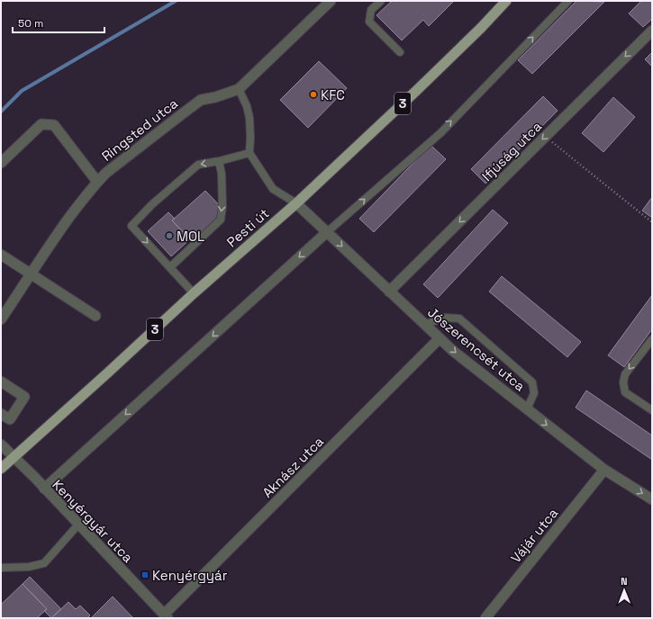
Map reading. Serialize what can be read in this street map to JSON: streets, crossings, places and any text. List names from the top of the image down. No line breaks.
{"streets":{"main road":["3","Pesti út"],"street":["Ringsted utca","Ifjúság utca","Jószerencsét utca","Aknász utca","Kenyérgyár utca","Vájár utca"]},"crossings":[["Ifjúság utca","Jószerencsét utca"],["Pesti út","Jószerencsét utca"],["Pesti út","Kenyérgyár utca"],["Jószerencsét utca","Aknász utca"],["Jószerencsét utca","Vájár utca"],["Aknász utca","Kenyérgyár utca"]],"one_way":["Ifjúság utca","Jószerencsét utca"],"places":{"other":["KFC","MOL"],"transit":["Kenyérgyár"]},"scale_bar":"50 m","north":"top"}
